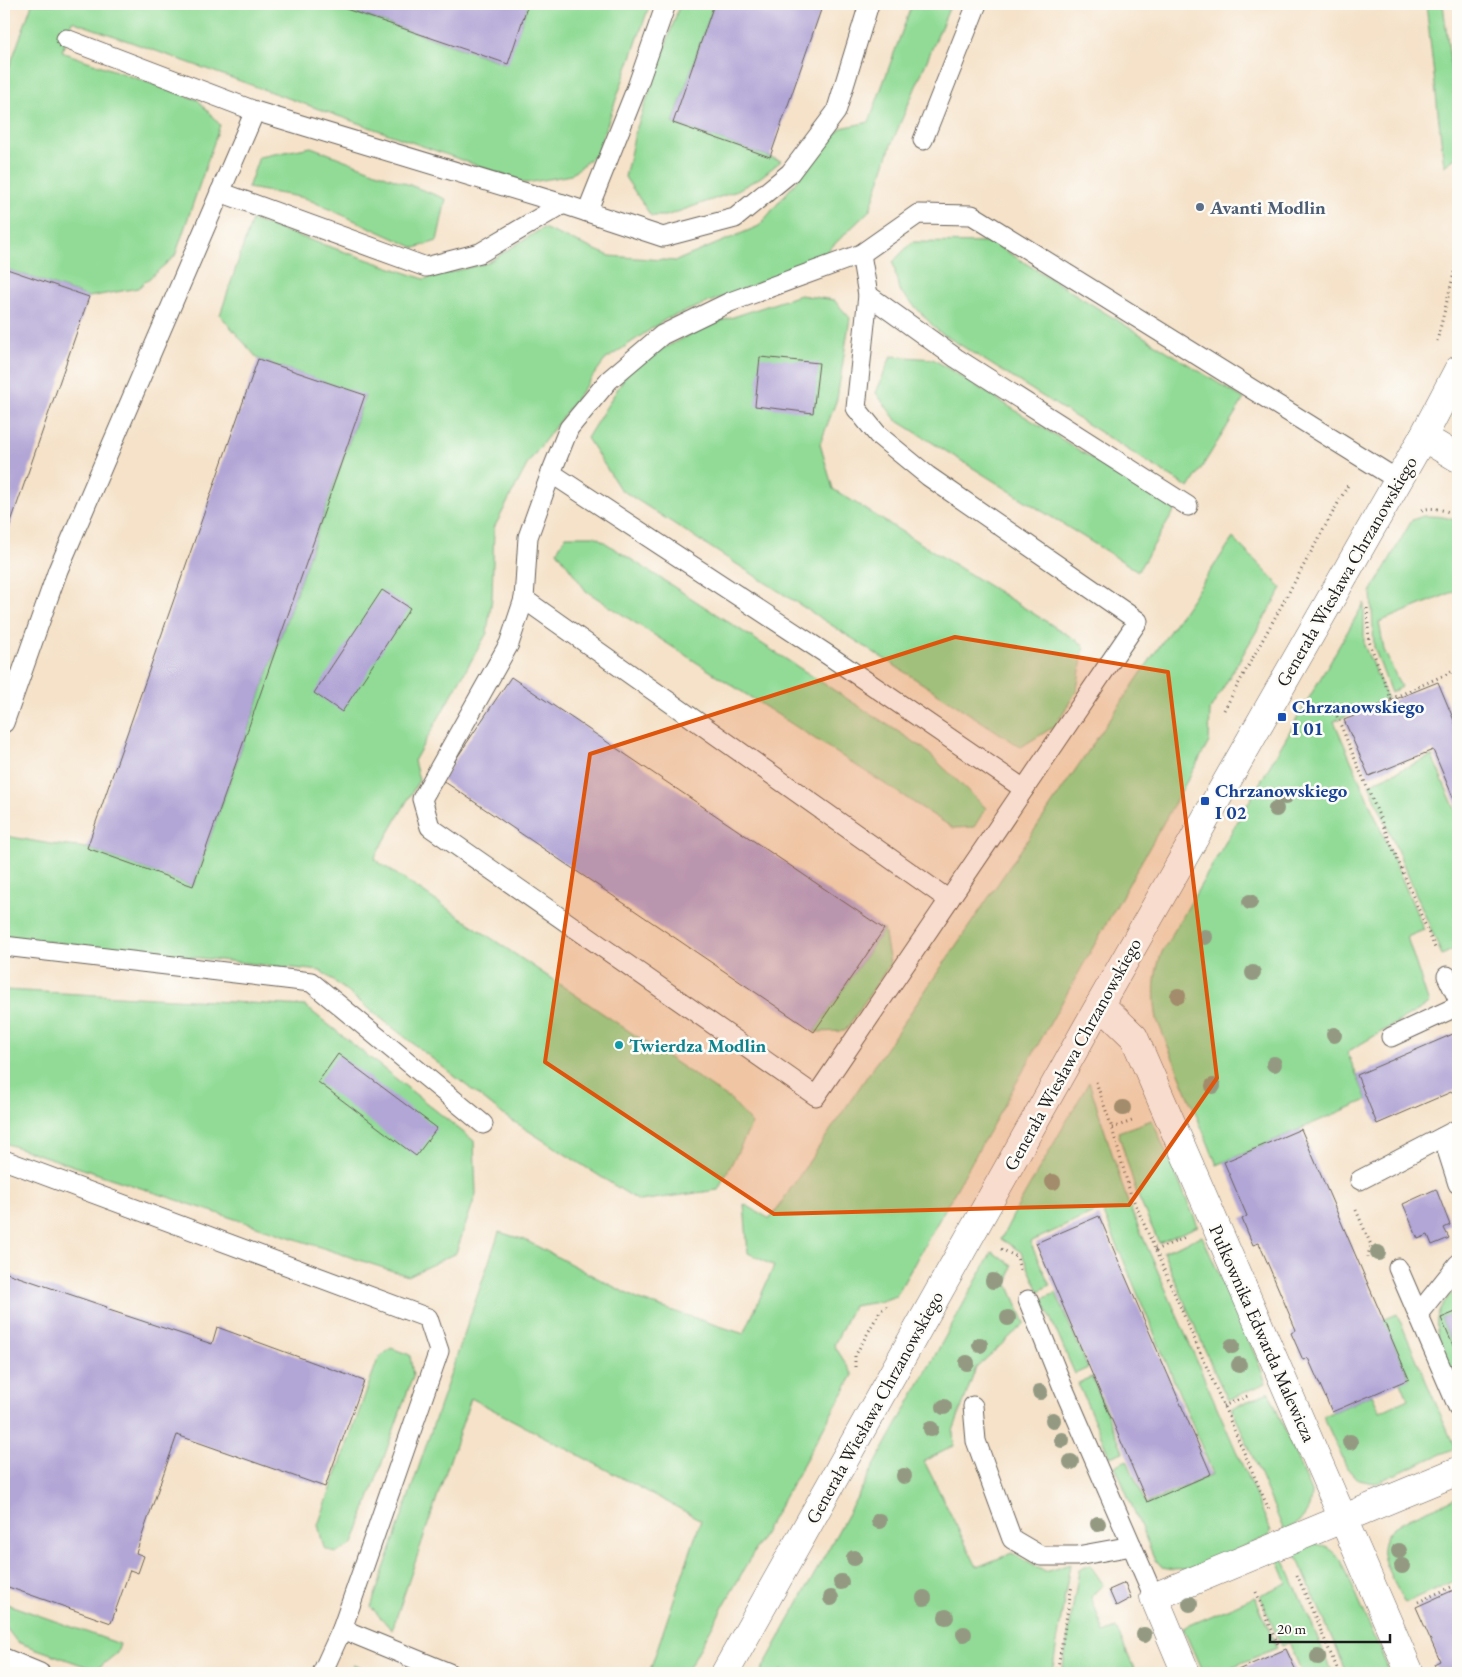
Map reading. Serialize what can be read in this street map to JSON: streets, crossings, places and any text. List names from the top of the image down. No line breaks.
{"streets":{"street":["Generała Wiesława Chrzanowskiego","Pułkownika Edwarda Malewicza"]},"crossings":[["Generała Wiesława Chrzanowskiego","Pułkownika Edwarda Malewicza"]],"places":{"other":["Avanti Modlin","Twierdza Modlin"],"transit":["Chrzanowskiego I 01","Chrzanowskiego I 02"]},"scale_bar":"20 m"}
